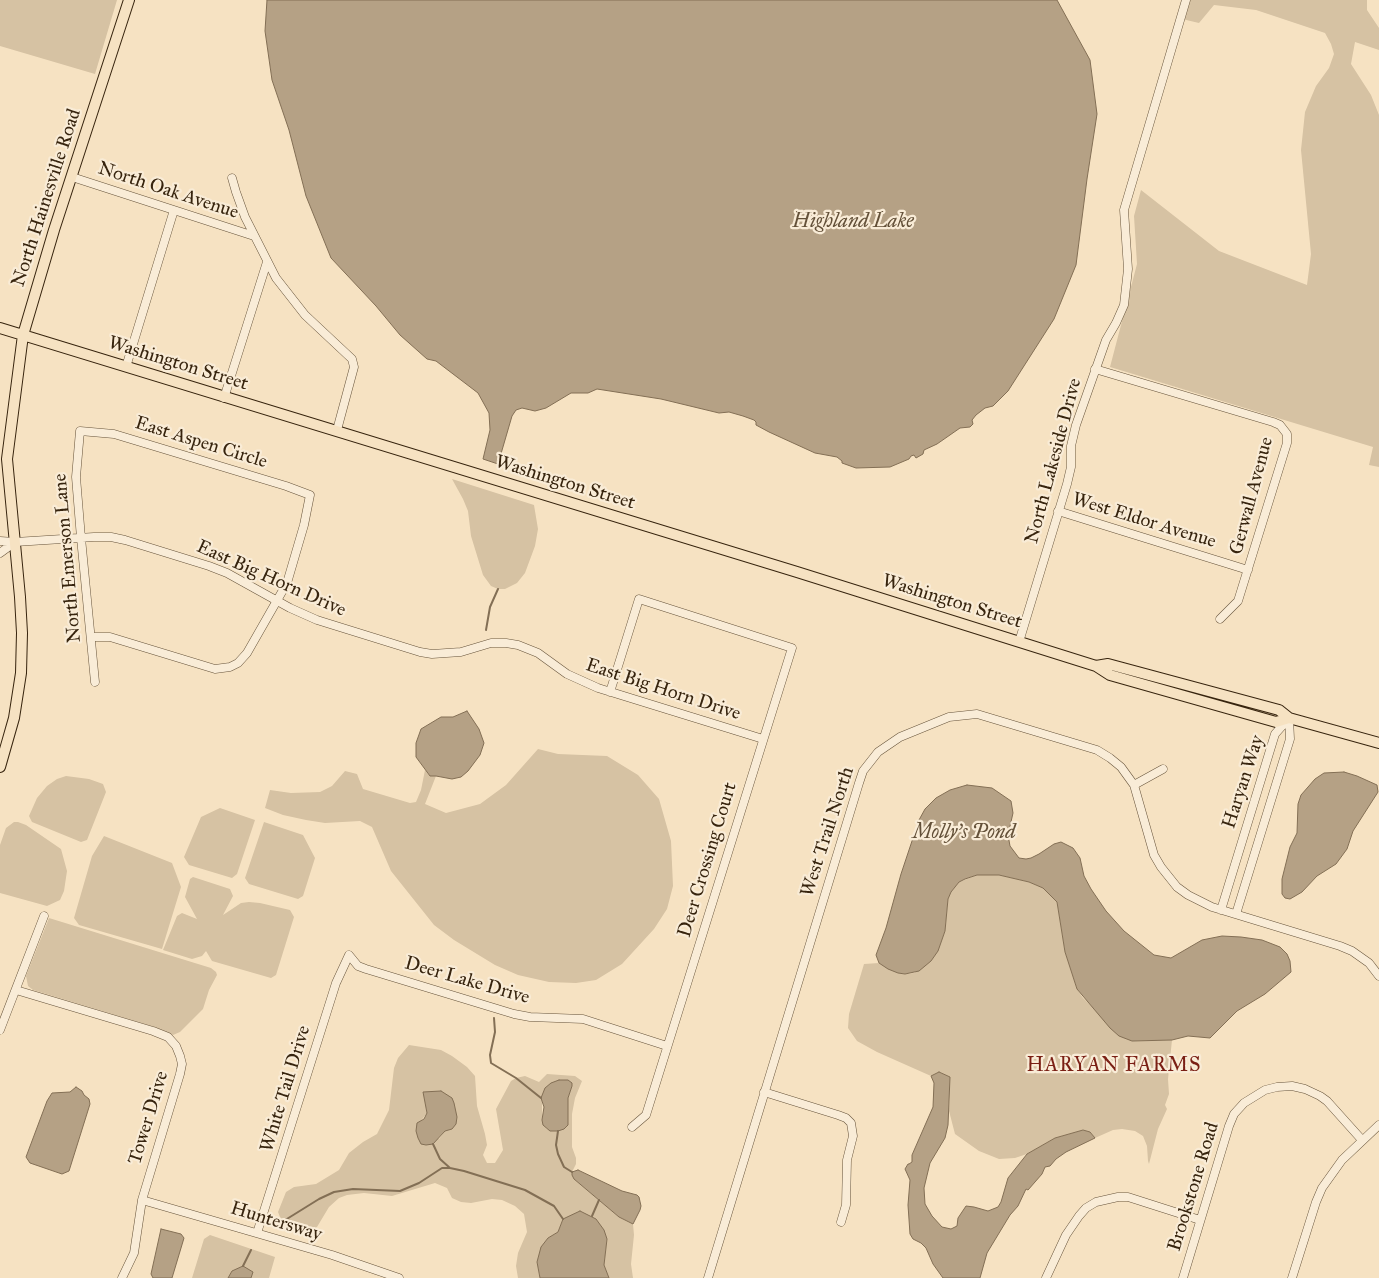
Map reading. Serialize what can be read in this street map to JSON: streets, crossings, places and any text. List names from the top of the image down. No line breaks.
{"streets":{"main road":["North Hainesville Road","Washington Street"],"street":["North Oak Avenue","East Aspen Circle","North Lakeside Drive","Gerwall Avenue","West Eldor Avenue","North Emerson Lane","East Big Horn Drive","Haryan Way","West Trail North","Deer Crossing Court","Deer Lake Drive","White Tail Drive","Tower Drive","Brookstone Road","Huntersway"]},"crossings":[["North Oak Avenue","North Hainesville Road"],["North Hainesville Road","Washington Street"],["North Hainesville Road","East Big Horn Drive"],["Washington Street","North Lakeside Drive"],["Washington Street","Haryan Way"],["East Aspen Circle","North Emerson Lane"],["East Aspen Circle","East Big Horn Drive"],["North Lakeside Drive","Gerwall Avenue"],["North Lakeside Drive","West Eldor Avenue"],["Gerwall Avenue","West Eldor Avenue"],["North Emerson Lane","East Big Horn Drive"],["East Big Horn Drive","Deer Crossing Court"],["Haryan Way","West Trail North"],["Deer Crossing Court","Deer Lake Drive"],["Deer Lake Drive","White Tail Drive"],["White Tail Drive","Huntersway"],["Tower Drive","Huntersway"]],"districts":["HARYAN FARMS"],"water":["Highland Lake","Molly's Pond"]}
